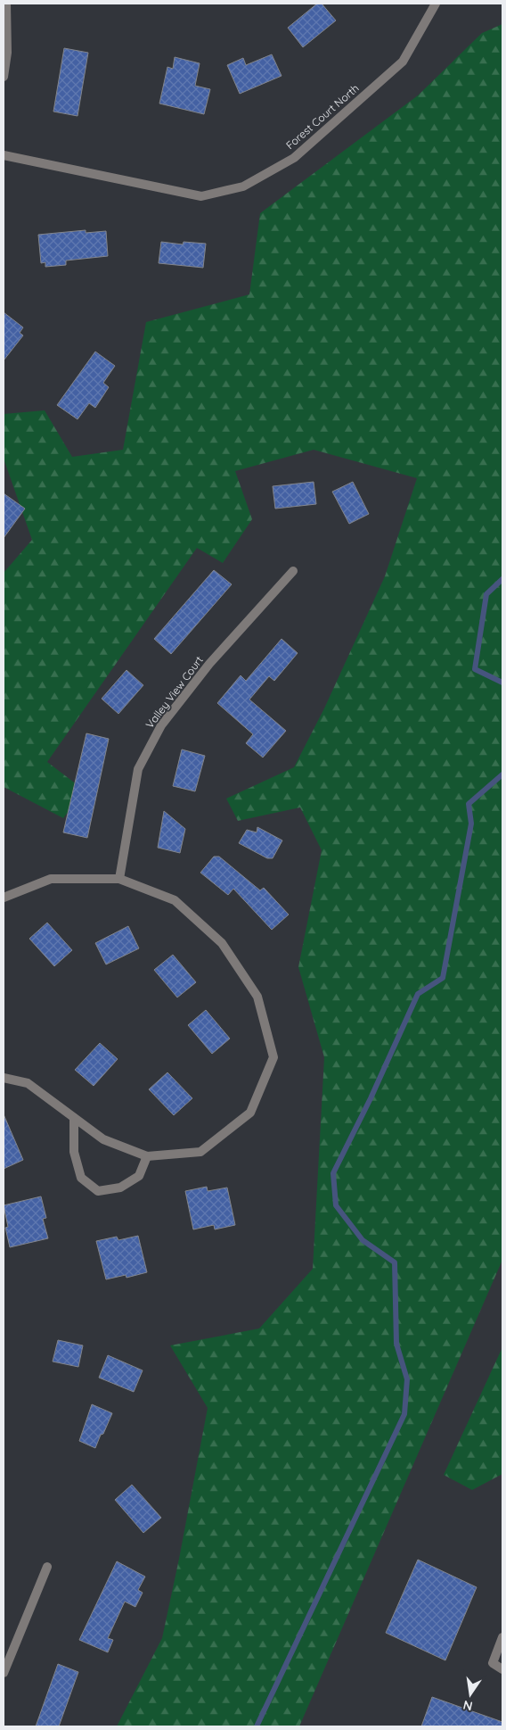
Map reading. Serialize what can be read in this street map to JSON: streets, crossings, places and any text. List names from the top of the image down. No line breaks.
{"streets":{"street":["Forest Court North","Valley View Court"]},"north":"bottom"}
